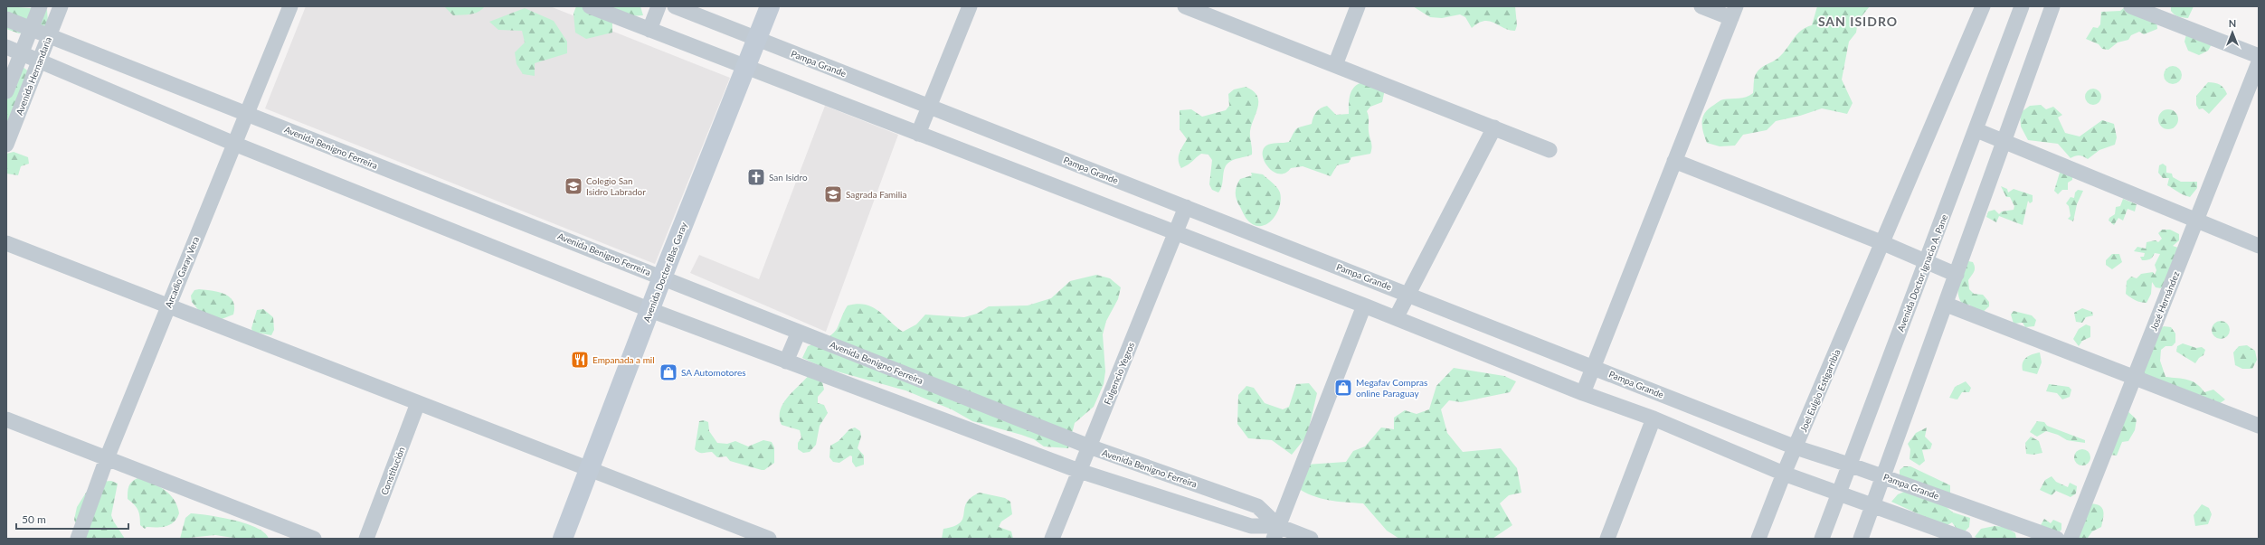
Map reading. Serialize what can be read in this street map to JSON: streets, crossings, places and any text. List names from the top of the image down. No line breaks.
{"streets":{"street":["Pampa Grande","Avenida Hernandaria","Avenida Benigno Ferreira","Arcadio Garay Vera","Avenida Doctor Blas Garay","Avenida Doctor Ignacio A. Pane","José Hernández","Fulgencio Yegros","Joel Eulgio Estigarribia","Constitución"]},"crossings":[["Pampa Grande","Avenida Doctor Blas Garay"],["Pampa Grande","Avenida Doctor Ignacio A. Pane"],["Pampa Grande","Fulgencio Yegros"],["Pampa Grande","Joel Eulgio Estigarribia"],["Avenida Hernandaria","Avenida Benigno Ferreira"],["Avenida Benigno Ferreira","Arcadio Garay Vera"],["Avenida Benigno Ferreira","Avenida Doctor Blas Garay"],["Avenida Benigno Ferreira","Fulgencio Yegros"]],"districts":["SAN ISIDRO"],"places":{"church":["San Isidro"],"school or university":["Colegio San Isidro Labrador","Sagrada Familia"],"restaurant":["Empanada a mil"],"shop":["SA Automotores","Megafav Compras online Paraguay"]},"scale_bar":"50 m","north":"top"}
